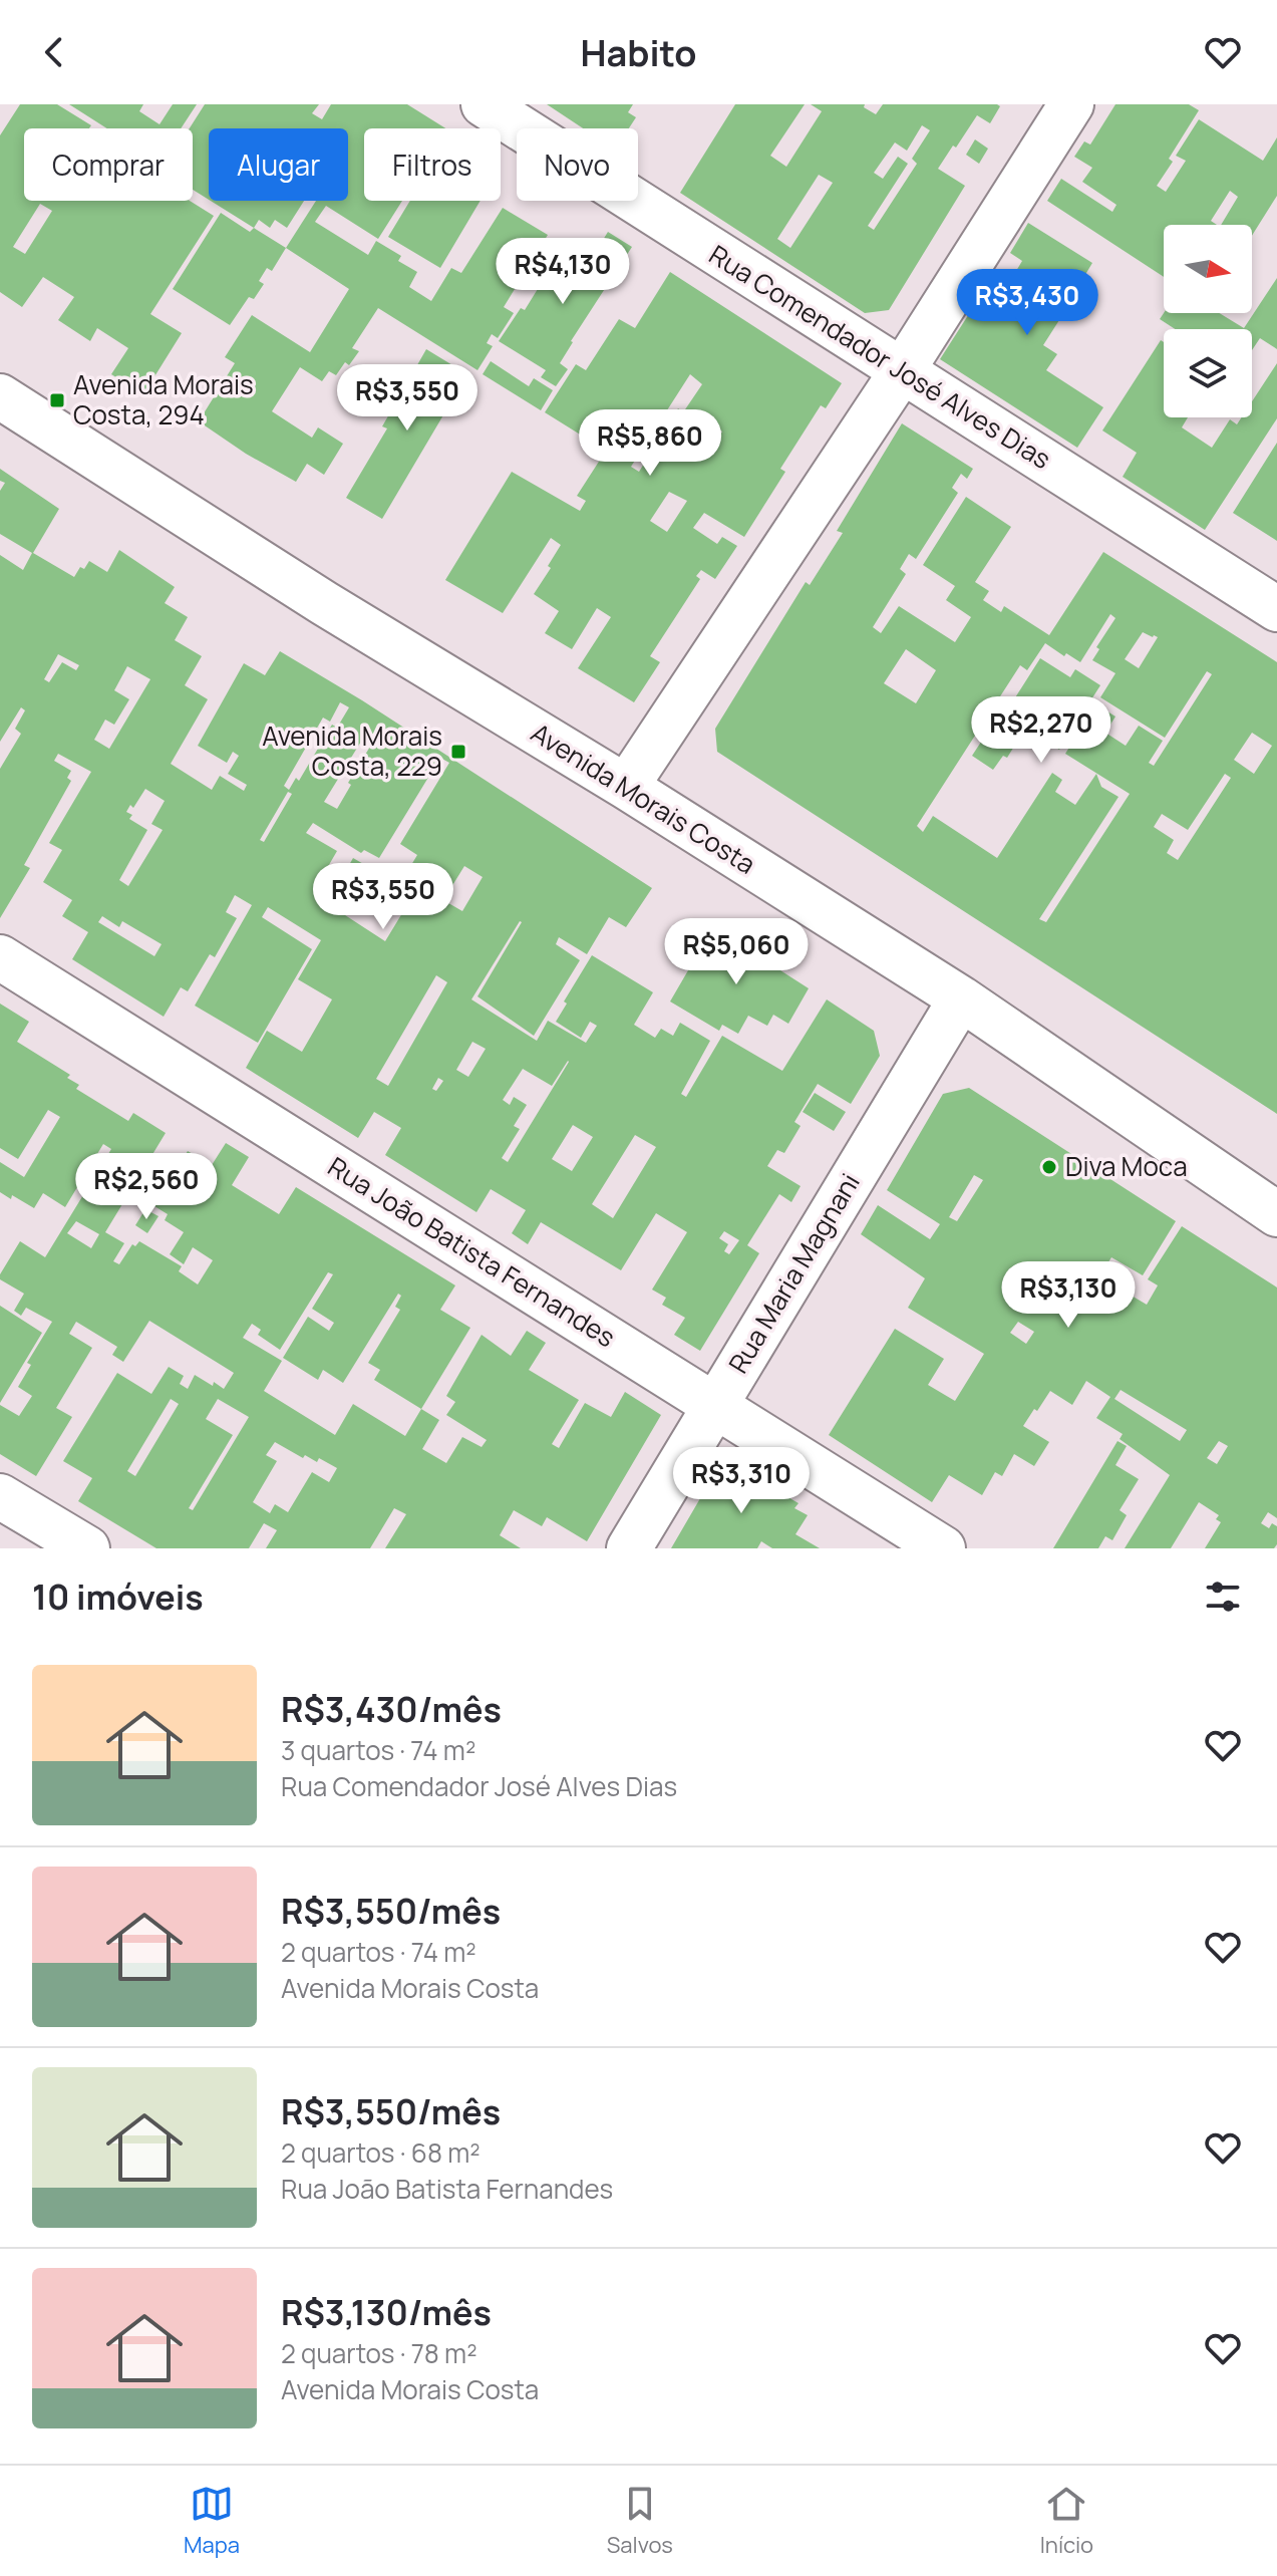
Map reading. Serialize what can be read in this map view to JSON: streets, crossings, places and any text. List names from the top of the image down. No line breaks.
{"streets":{"street":["Rua Comendador José Alves Dias","Avenida Morais Costa","Rua João Batista Fernandes","Rua Maria Magnani"]},"crossings":[["Avenida Morais Costa","Rua Maria Magnani"],["Rua João Batista Fernandes","Rua Maria Magnani"]],"places":{"transit":["Avenida Morais Costa, 294","Avenida Morais Costa, 229"],"other":["Diva Moca"]},"north":"right","page":{"header":"Habito","chip":["Comprar","Alugar","Filtros","Novo"],"price":["R$4,130","R$3,430","R$3,550","R$5,860","R$2,270","R$3,550","R$5,060","R$2,560","R$3,130","R$3,310"],"heading":"10 imóveis","list":[{"name":"R$3,430/mês","note":"3 quartos · 74 m² · Rua Comendador José Alves Dias"},{"name":"R$3,550/mês","note":"2 quartos · 74 m² · Avenida Morais Costa"},{"name":"R$3,550/mês","note":"2 quartos · 68 m² · Rua João Batista Fernandes"},{"name":"R$3,130/mês","note":"2 quartos · 78 m² · Avenida Morais Costa"}],"tabs":["Mapa","Salvos","Início"]}}
